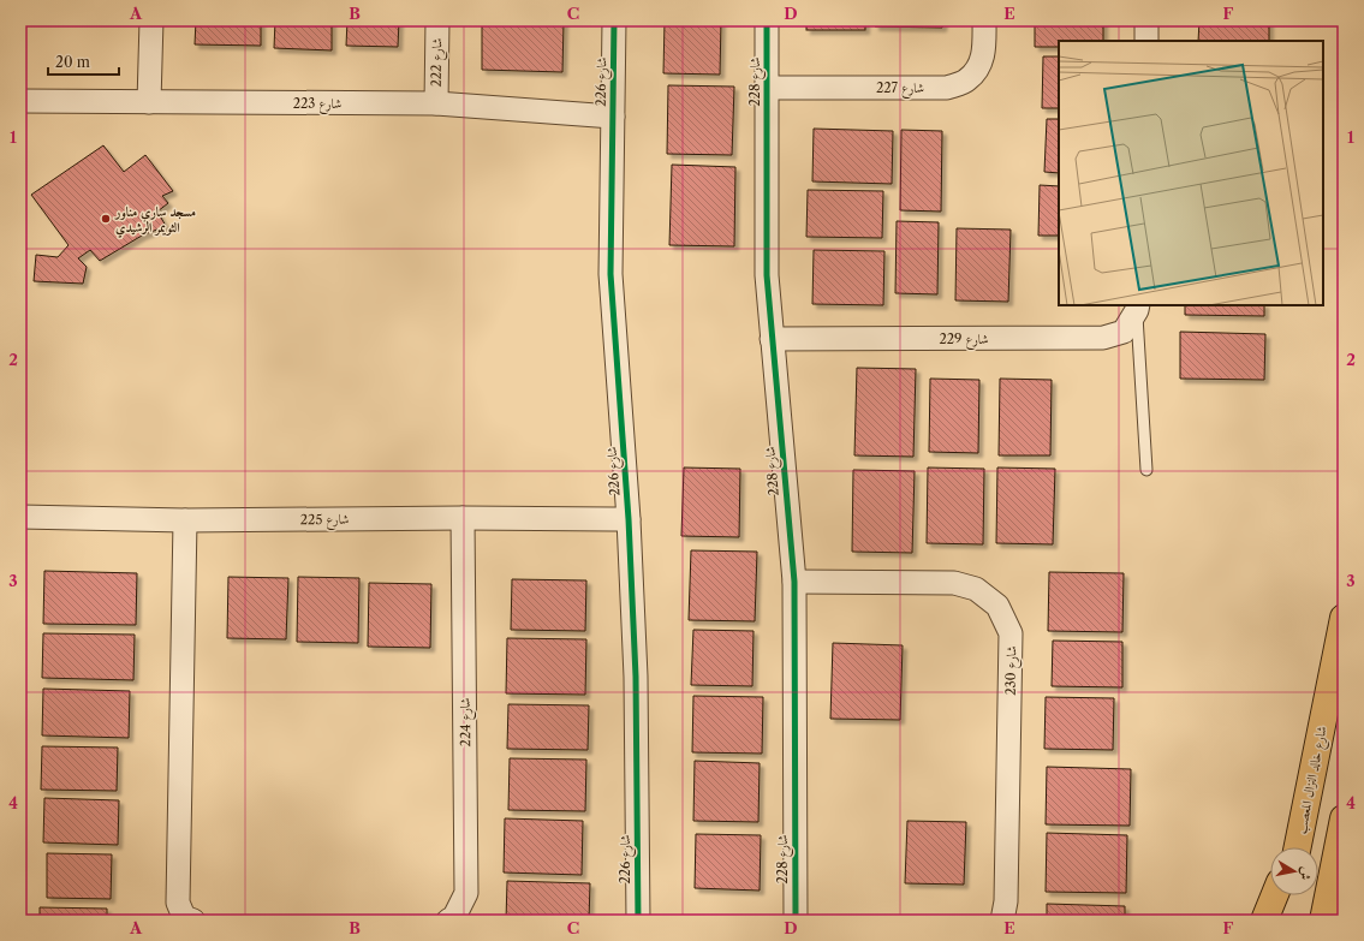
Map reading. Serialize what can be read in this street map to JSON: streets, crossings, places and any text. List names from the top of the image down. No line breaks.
{"streets":{"main road":["شارع خالد النزال المعصب"],"street":["شارع 222","شارع 226","شارع 228","شارع 227","شارع 223","شارع 229","شارع 225","شارع 230","شارع 224"]},"crossings":[["شارع 222","شارع 223"],["شارع 226","شارع 223"],["شارع 226","شارع 225"],["شارع 228","شارع 227"],["شارع 228","شارع 229"],["شارع 228","شارع 230"],["شارع 225","شارع 224"]],"places":["مسجد ساري مناور الثويمر الرشيدي"],"scale_bar":"20 m","north":"right","grid":{"columns":["A","B","C","D","E","F"],"rows":["1","2","3","4"]}}
